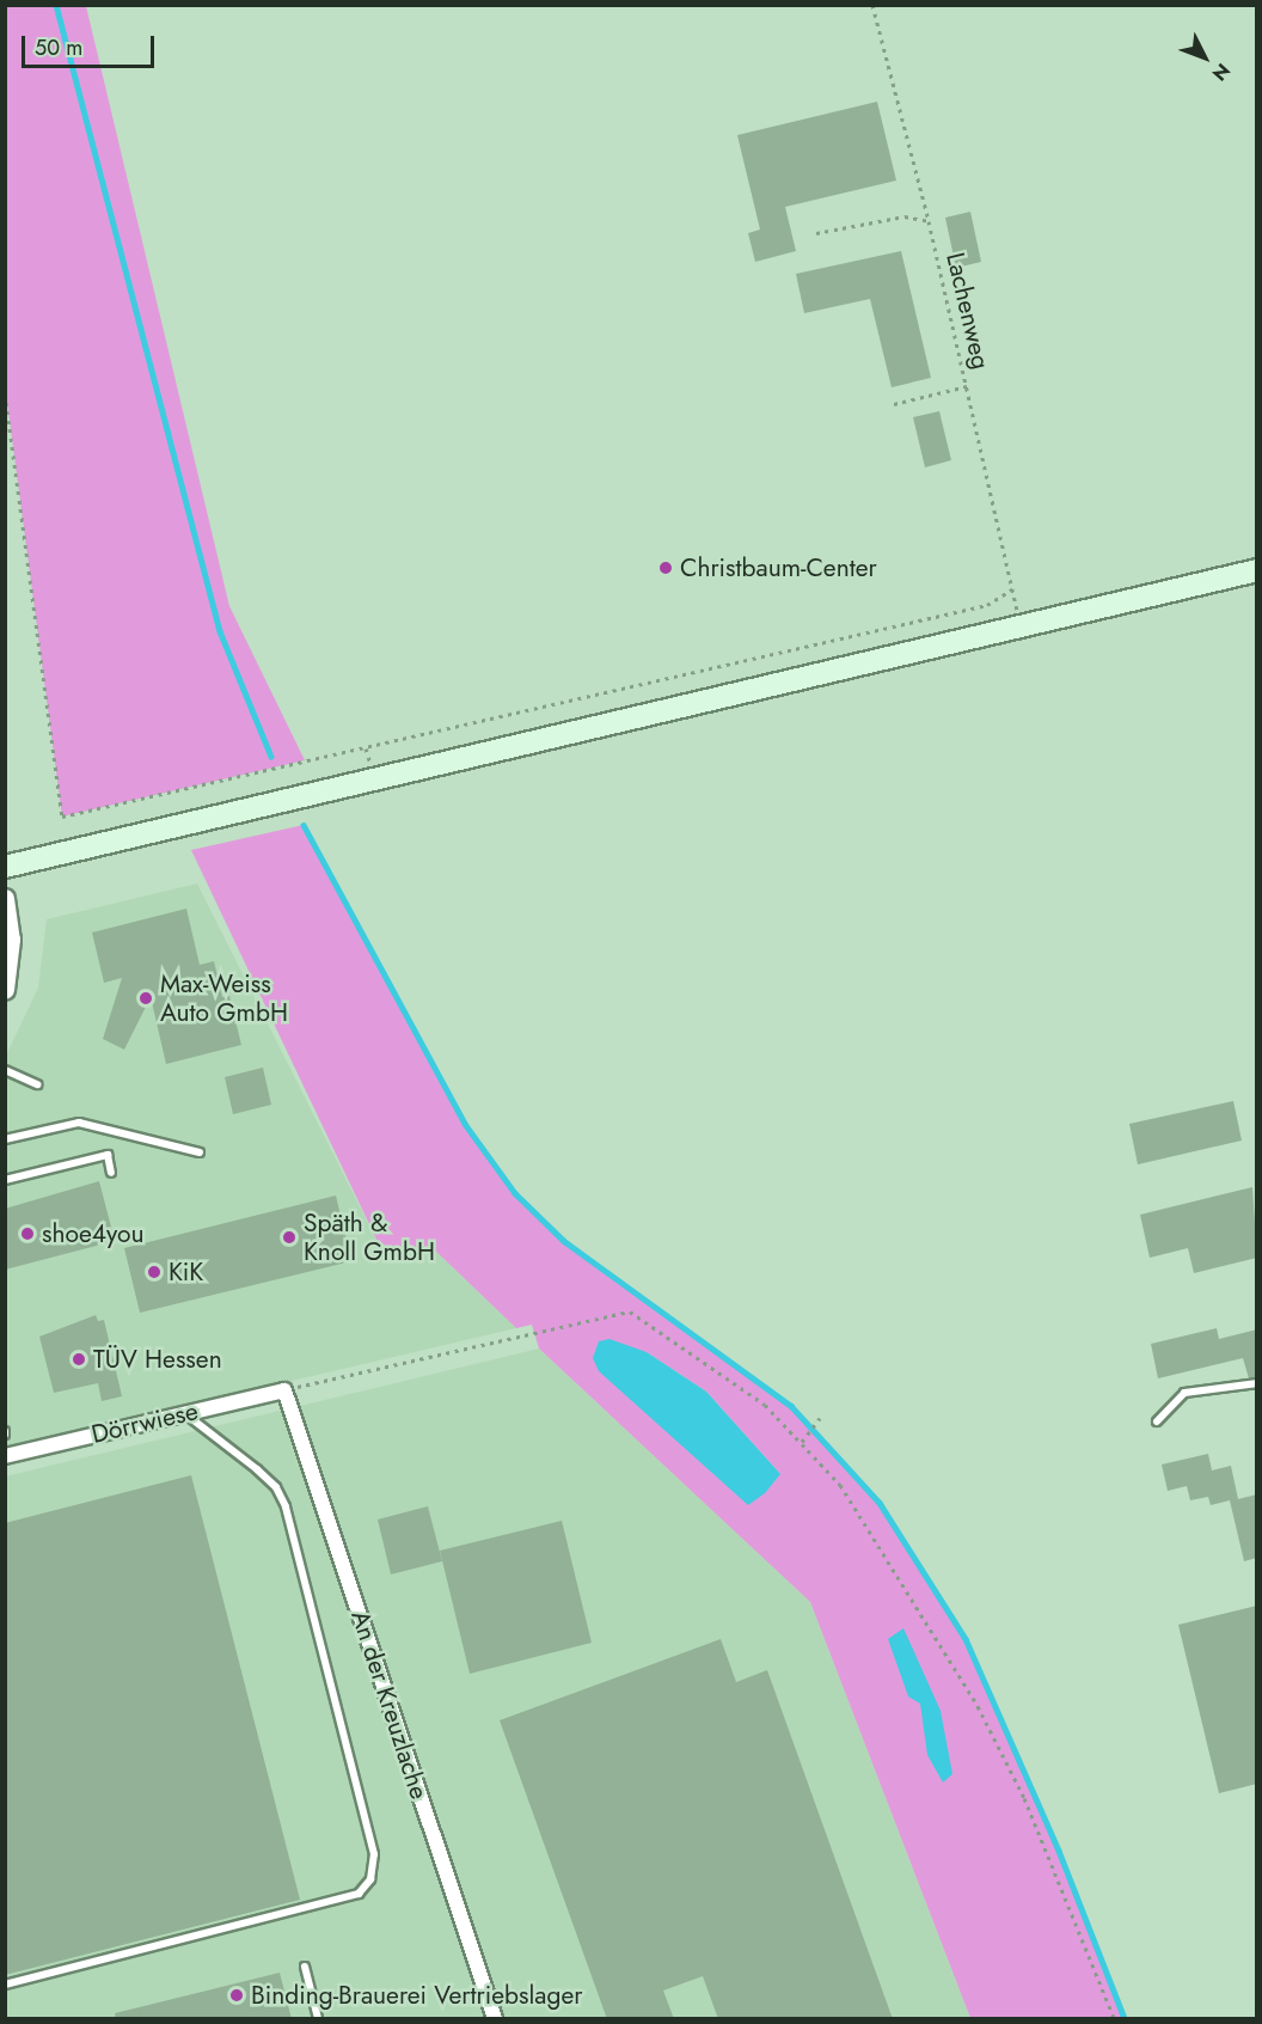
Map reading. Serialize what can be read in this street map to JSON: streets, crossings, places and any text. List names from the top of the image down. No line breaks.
{"streets":{"street":["Dörrwiese","An der Kreuzlache"],"path":["Lachenweg"]},"crossings":[["Dörrwiese","An der Kreuzlache"]],"places":["Christbaum-Center","Max-Weiss Auto GmbH","shoe4you","Späth & Knoll GmbH","KiK","TÜV Hessen","Binding-Brauerei Vertriebslager"],"scale_bar":"50 m","north":"bottom right"}
